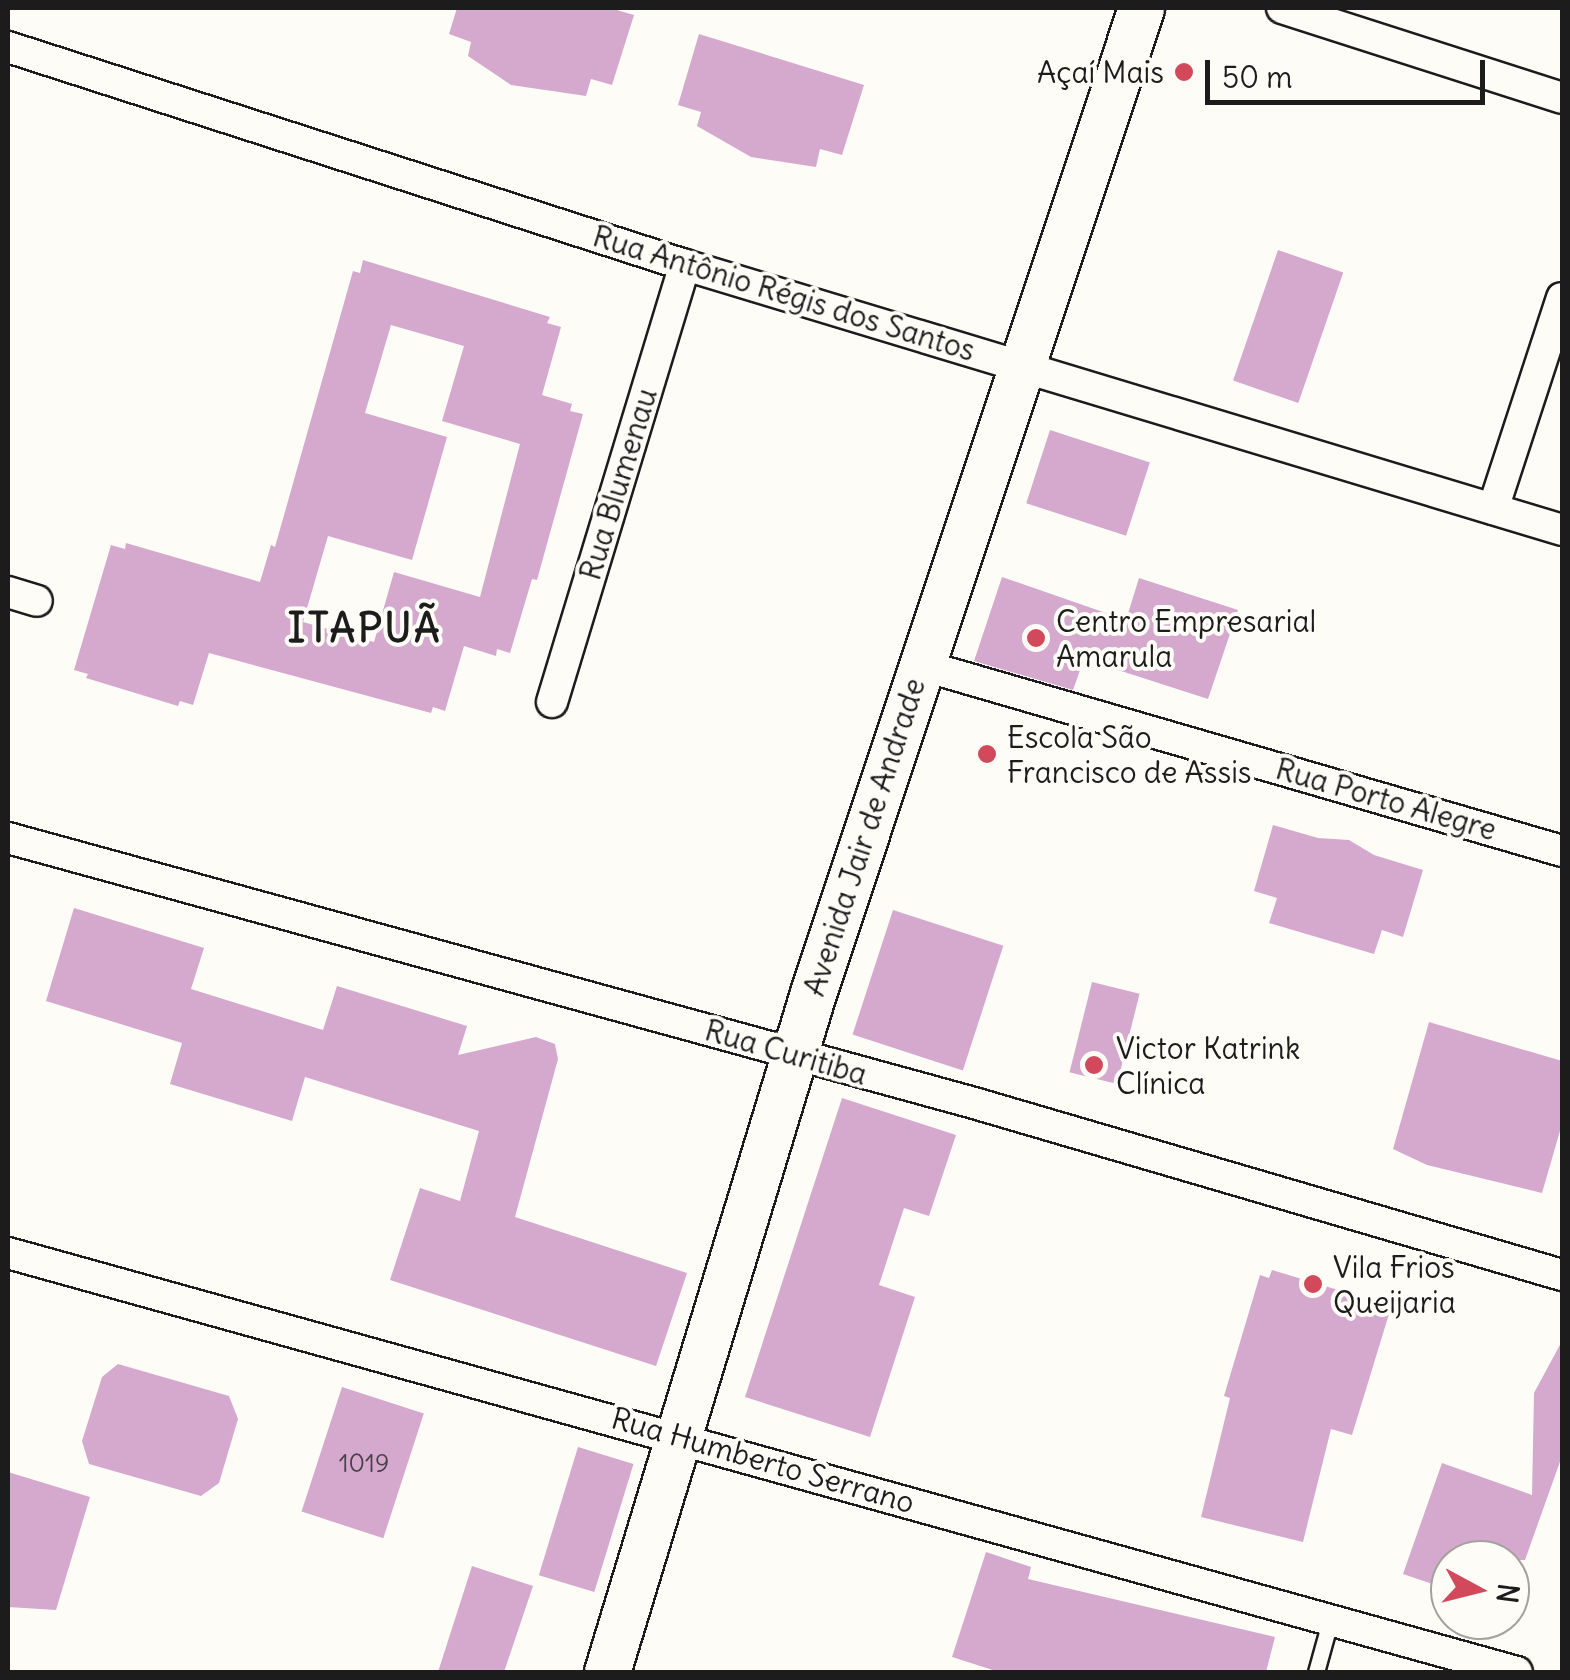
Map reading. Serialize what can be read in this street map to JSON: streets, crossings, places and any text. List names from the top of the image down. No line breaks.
{"streets":{"main road":["Avenida Jair de Andrade"],"street":["Rua Antônio Régis dos Santos","Rua Blumenau","Rua Porto Alegre","Rua Curitiba","Rua Humberto Serrano"]},"crossings":[["Rua Antônio Régis dos Santos","Rua Blumenau"],["Rua Antônio Régis dos Santos","Avenida Jair de Andrade"],["Rua Porto Alegre","Avenida Jair de Andrade"],["Avenida Jair de Andrade","Rua Curitiba"],["Avenida Jair de Andrade","Rua Humberto Serrano"]],"districts":["ITAPUÃ"],"places":["Açaí Mais","Centro Empresarial Amarula","Escola São Francisco de Assis","Victor Katrink Clínica","Vila Frios Queijaria"],"house_numbers":["1019"],"scale_bar":"50 m","north":"right"}
